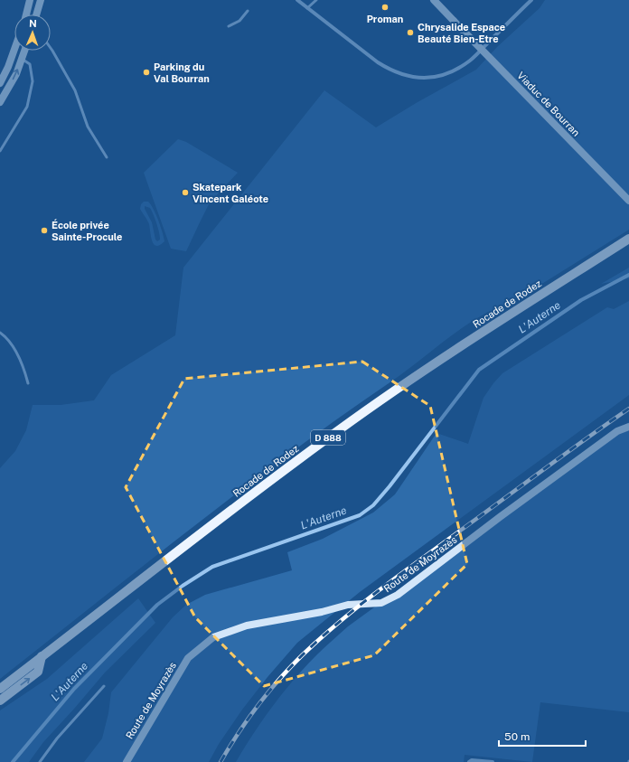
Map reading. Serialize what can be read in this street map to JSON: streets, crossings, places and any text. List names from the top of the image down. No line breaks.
{"streets":{"main road":["Rocade de Rodez","D 888"],"street":["Viaduc de Bourran","Route de Moyrazès"]},"water":["L'Auterne"],"places":["Proman","Chrysalide Espace Beauté Bien-Etre","Parking du Val Bourran","Skatepark Vincent Galéote","École privée Sainte-Procule"],"scale_bar":"50 m","north":"top"}
